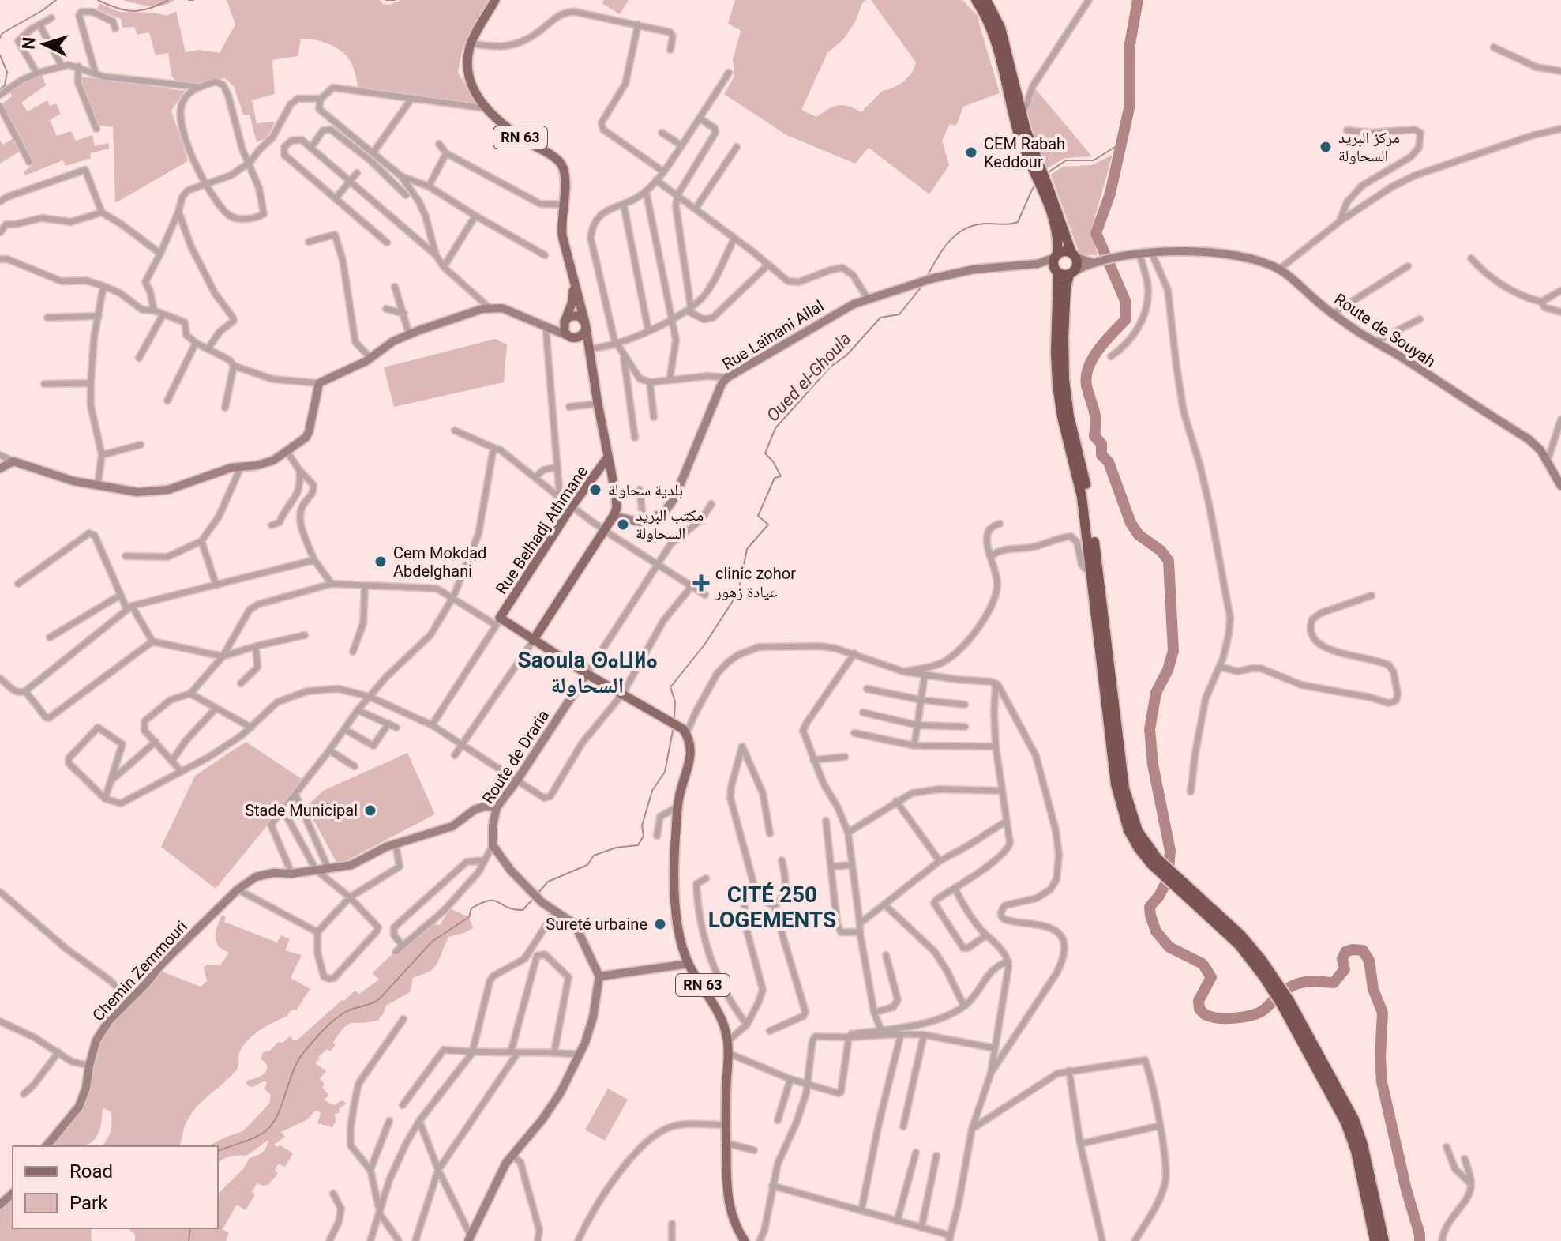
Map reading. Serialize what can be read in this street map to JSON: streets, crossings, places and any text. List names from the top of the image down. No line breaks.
{"streets":{"main road":["RN 63","Route de Souyah","Rue Laïnani Allal","Rue Belhadj Athmane","Route de Draria","Chemin Zemmouri"]},"crossings":[["RN 63","Rue Belhadj Athmane"],["Route de Draria","Chemin Zemmouri"]],"districts":["Saoula ⵙⴰⵡⵍⴰ السحاولة","CITÉ 250 LOGEMENTS"],"water":["Oued el-Ghoula"],"places":{"other":["مركز البريد السحاولة","CEM Rabah Keddour","بلدية سحاولة","مكتب البريد السحاولة","Cem Mokdad Abdelghani","Stade Municipal","Sureté urbaine"],"health":["clinic zohor عيادة زهور"]},"legend":["Road","Park"],"north":"left"}
